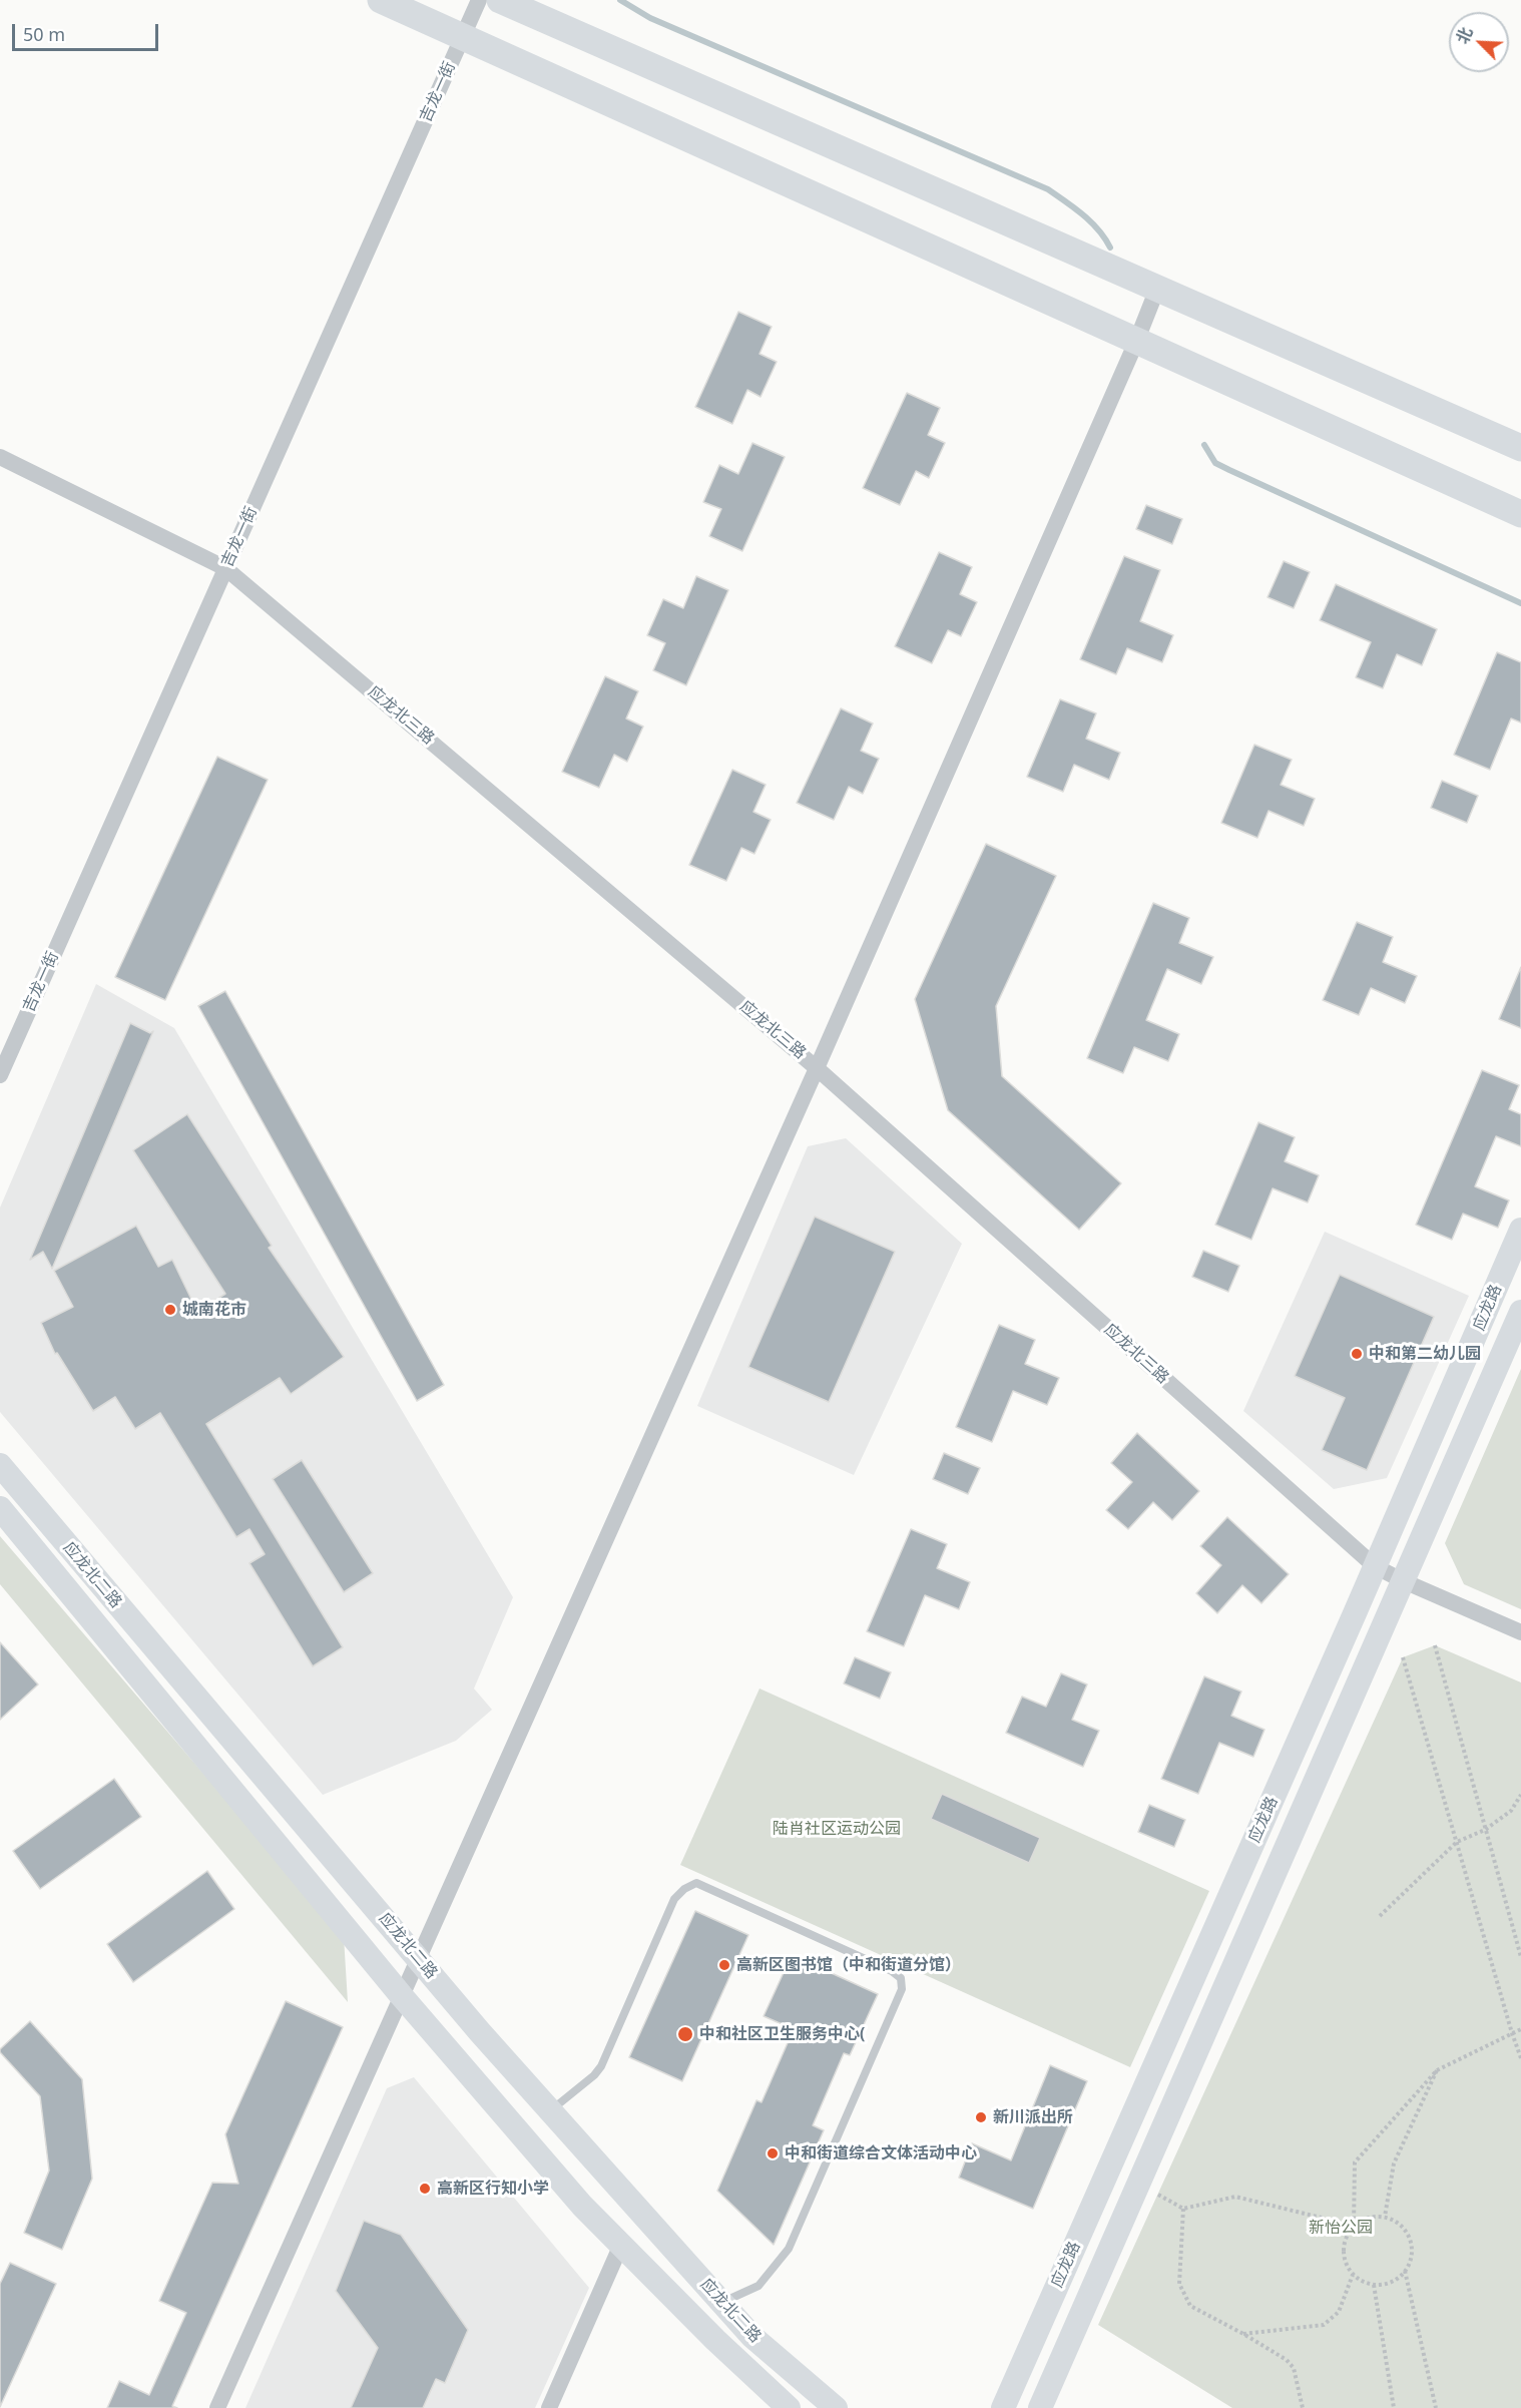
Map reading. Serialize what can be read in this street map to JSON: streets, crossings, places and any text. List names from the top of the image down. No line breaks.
{"streets":{"street":["吉龙一街","应龙北三路","应龙路","应龙北二路"]},"crossings":[["吉龙一街","应龙北三路"],["应龙北三路","应龙路"]],"parks":["陆肖社区运动公园","新怡公园"],"places":["城南花市","中和第二幼儿园","高新区图书馆（中和街道分馆）","中和社区卫生服务中心(","新川派出所","中和街道综合文体活动中心","高新区行知小学"],"scale_bar":"50 m","north":"top left"}
